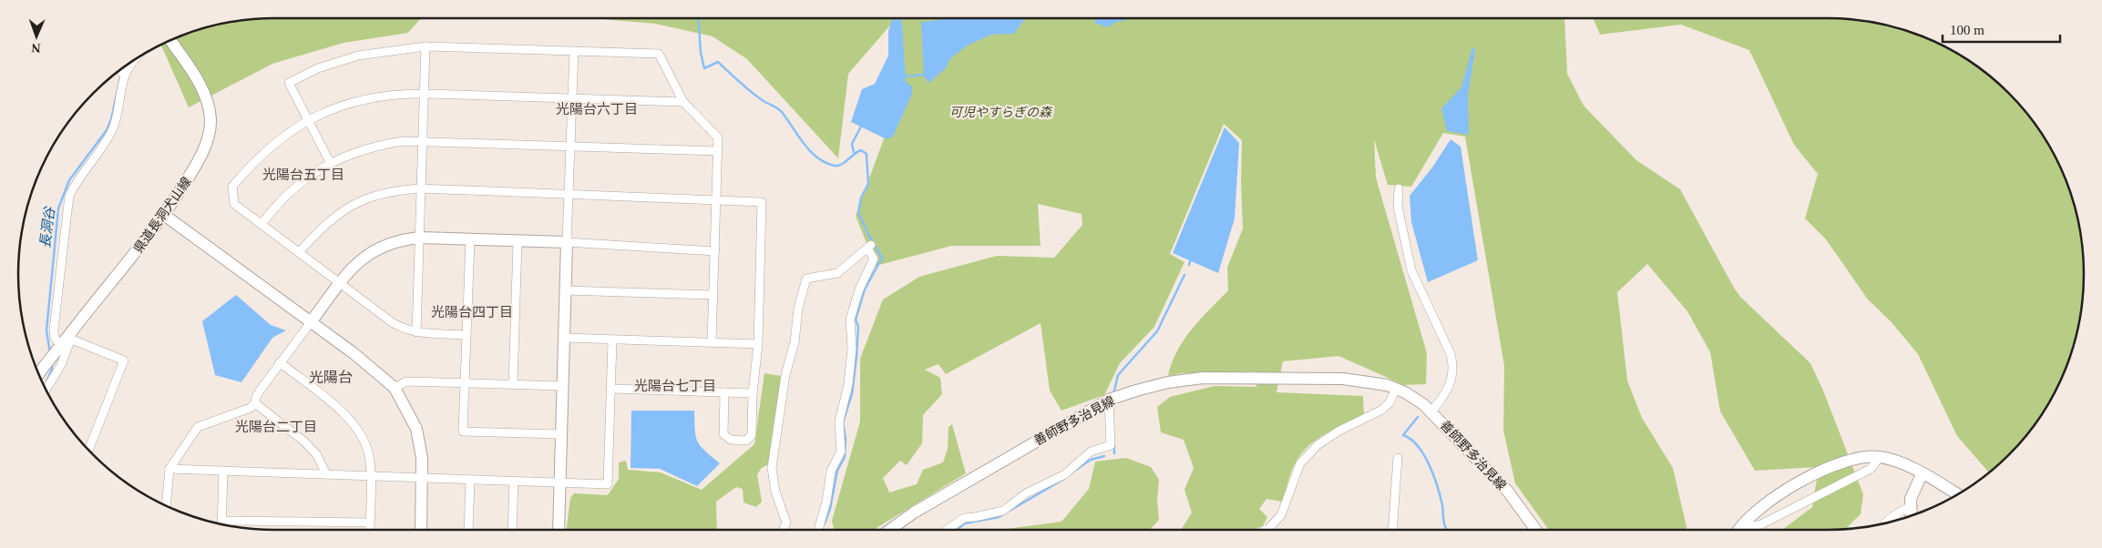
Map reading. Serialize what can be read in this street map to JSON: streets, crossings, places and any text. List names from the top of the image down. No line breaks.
{"streets":{"main road":["県道長洞犬山線","善師野多治見線"]},"districts":["光陽台六丁目","光陽台五丁目","光陽台四丁目","光陽台","光陽台七丁目","光陽台二丁目"],"water":["長洞谷"],"parks":["可児やすらぎの森"],"scale_bar":"100 m","north":"bottom"}
